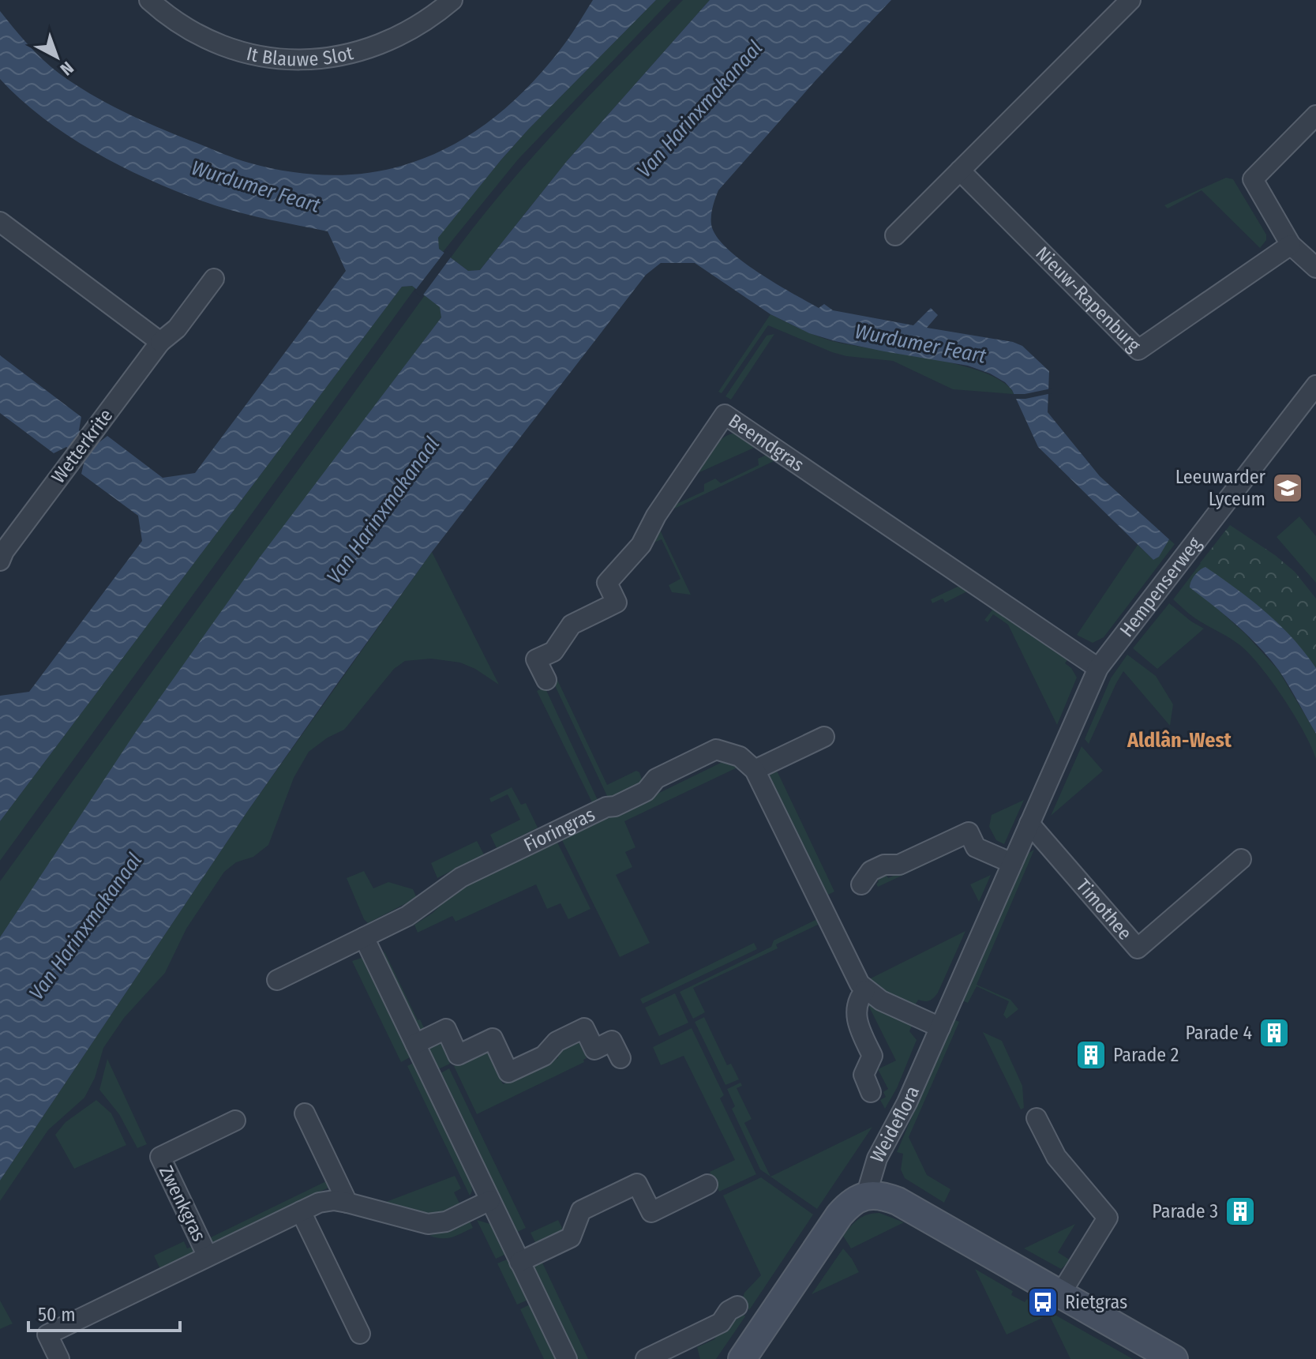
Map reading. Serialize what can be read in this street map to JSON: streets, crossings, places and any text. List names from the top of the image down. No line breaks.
{"streets":{"street":["It Blauwe Slot","Nieuw-Rapenburg","Beemdgras","Wetterkrite","Hempenserweg","Fioringras","Timothee","Weideflora","Zwenkgras"]},"crossings":[["Beemdgras","Hempenserweg"],["Beemdgras","Weideflora"],["Hempenserweg","Weideflora"],["Timothee","Weideflora"]],"districts":["Aldlân-West"],"water":["Van Harinxmakanaal","Wurdumer Feart"],"places":{"school or university":["Leeuwarder Lyceum"],"building":["Parade 4","Parade 2","Parade 3"],"bus stop":["Rietgras"]},"scale_bar":"50 m","north":"bottom right"}
